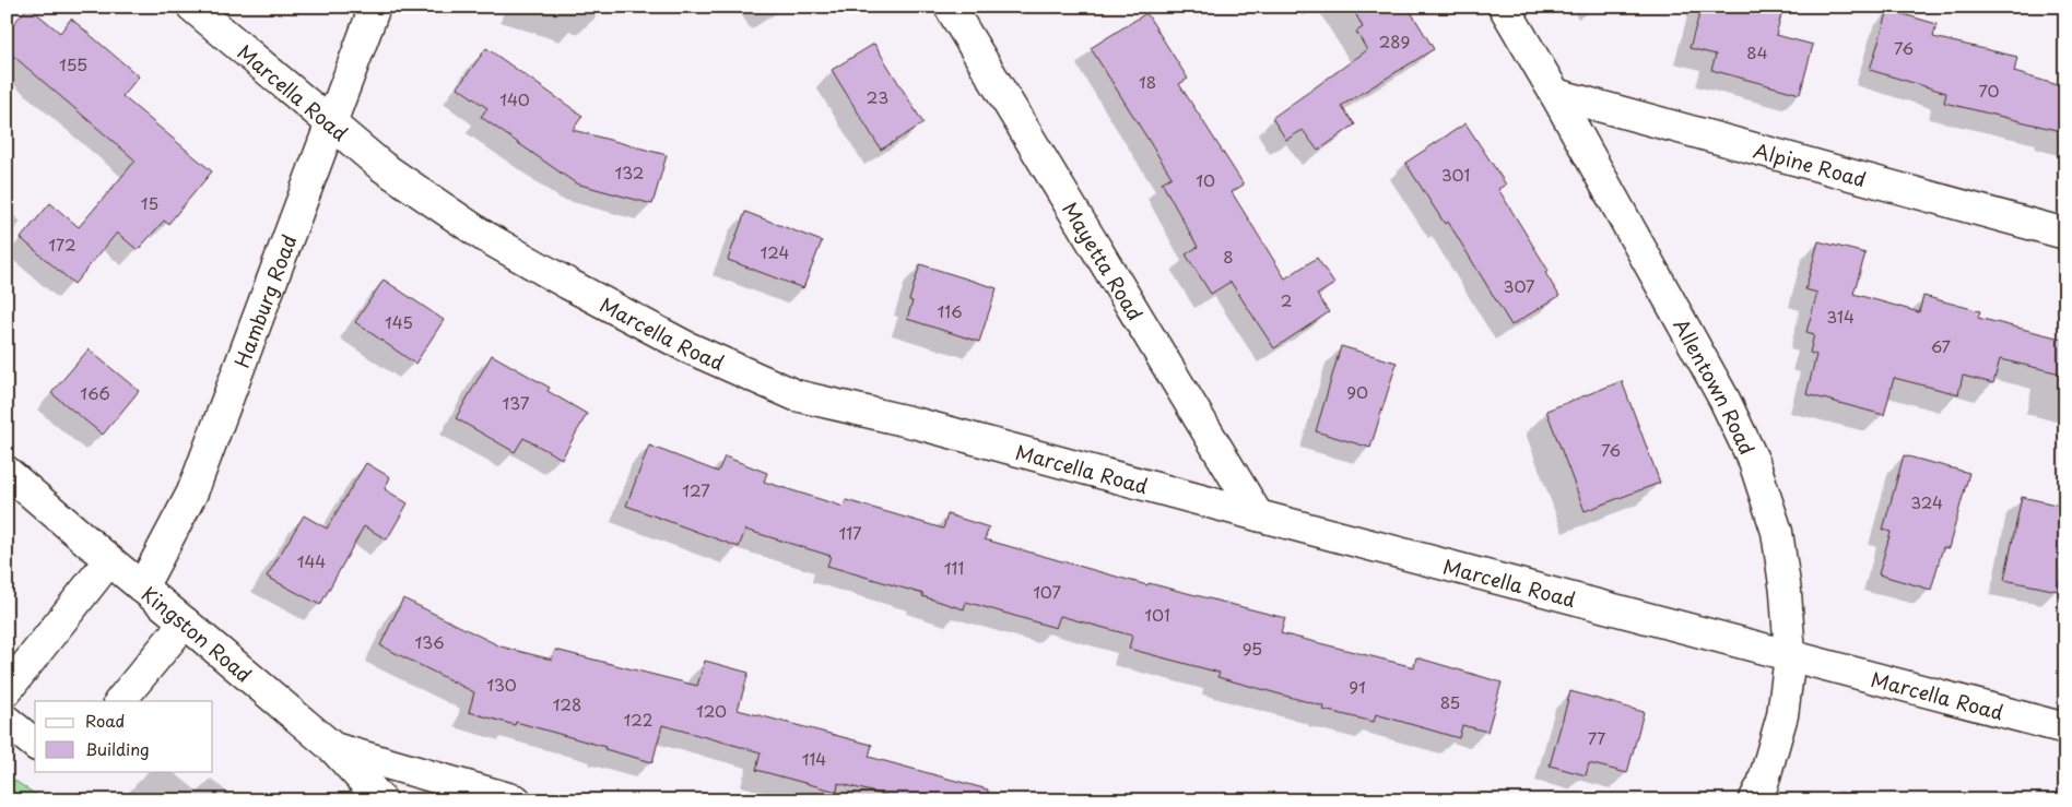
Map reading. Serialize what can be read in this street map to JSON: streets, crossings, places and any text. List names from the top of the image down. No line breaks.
{"streets":{"street":["Marcella Road","Alpine Road","Mayetta Road","Hamburg Road","Allentown Road","Kingston Road"]},"crossings":[["Marcella Road","Mayetta Road"],["Marcella Road","Hamburg Road"],["Marcella Road","Allentown Road"],["Alpine Road","Allentown Road"],["Hamburg Road","Kingston Road"]],"house_numbers":["289","76","84","155","18","70","23","140","132","301","10","15","172","124","8","307","2","116","314","145","67","90","166","137","76","127","324","117","144","111","107","101","136","95","130","91","85","128","120","122","77","114"],"legend":["Road","Building"]}
